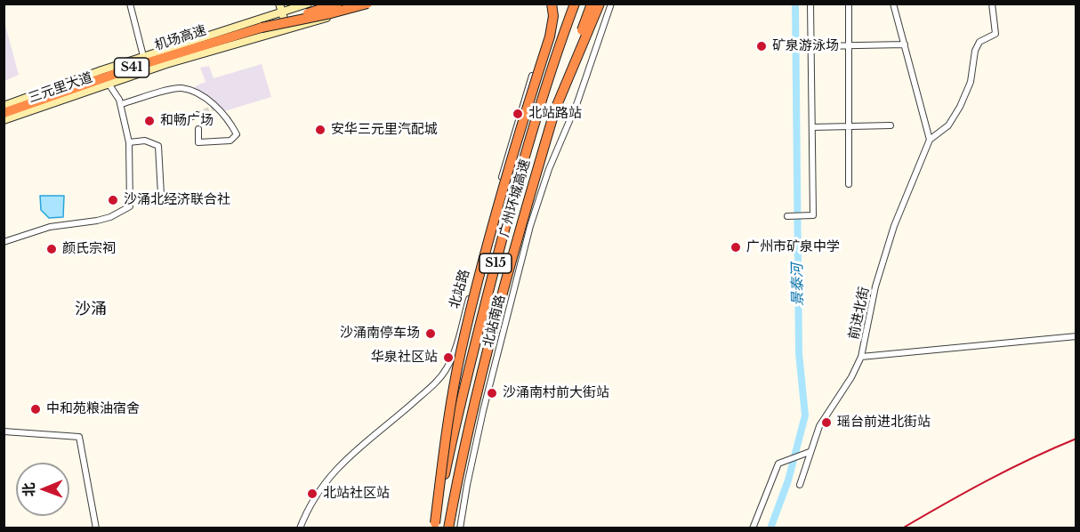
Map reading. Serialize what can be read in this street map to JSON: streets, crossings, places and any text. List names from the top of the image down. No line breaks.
{"streets":{"highway":["机场高速","S41","广州环城高速","S15"],"main road":["三元里大道"],"street":["北站路","前进北街","北站南路"]},"crossings":[["机场高速","三元里大道"]],"districts":["沙涌"],"water":["景泰河"],"places":["矿泉游泳场","北站路站","和畅广场","安华三元里汽配城","沙涌北经济联合社","广州市矿泉中学","颜氏宗祠","沙涌南停车场","华泉社区站","沙涌南村前大街站","中和苑粮油宿舍","瑶台前进北街站","北站社区站"],"north":"left"}
